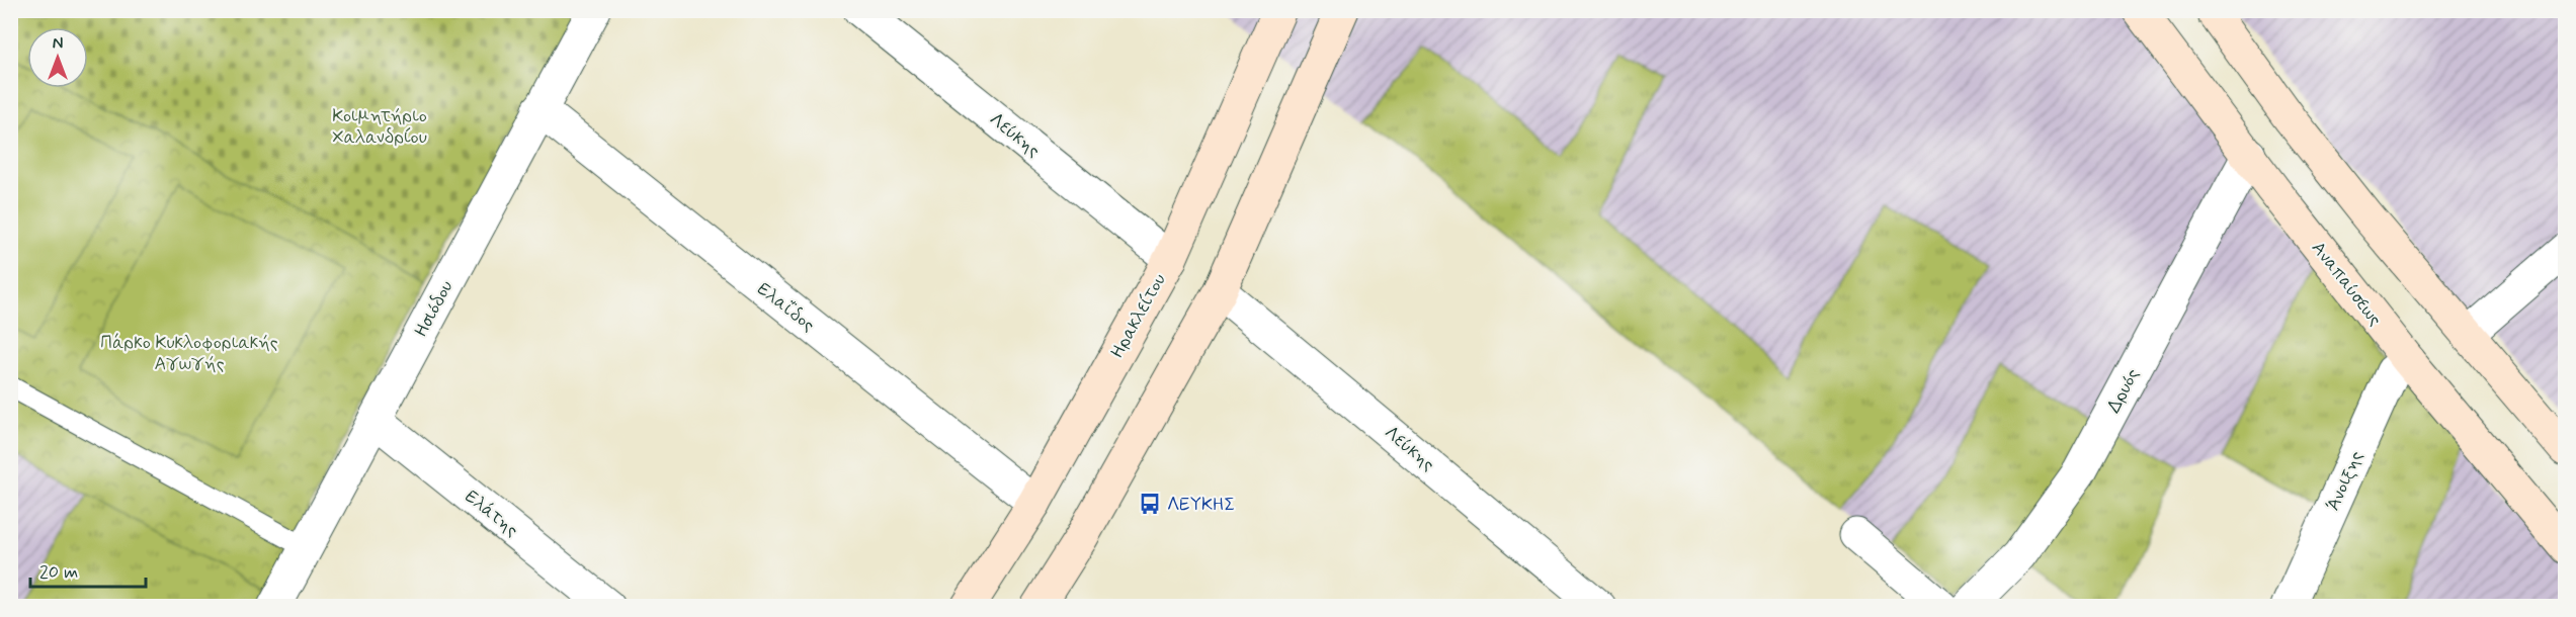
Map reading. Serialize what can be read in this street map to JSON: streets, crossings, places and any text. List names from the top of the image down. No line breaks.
{"streets":{"main road":["Αναπαύσεως","Ηρακλείτου"],"street":["Λεύκης","Ελαΐδος","Ησιόδου","Δρυός","Άνοιξης","Ελάτης"]},"crossings":[["Λεύκης","Ηρακλείτου"],["Αναπαύσεως","Δρυός"],["Αναπαύσεως","Άνοιξης"],["Ελαΐδος","Ησιόδου"],["Ελαΐδος","Ηρακλείτου"],["Ησιόδου","Ελάτης"]],"parks":["Κοιμητήριο Χαλανδρίου","Πάρκο Κυκλοφοριακής Αγωγής"],"places":{"bus stop":["ΛΕΥΚΗΣ"]},"scale_bar":"20 m","north":"top"}
